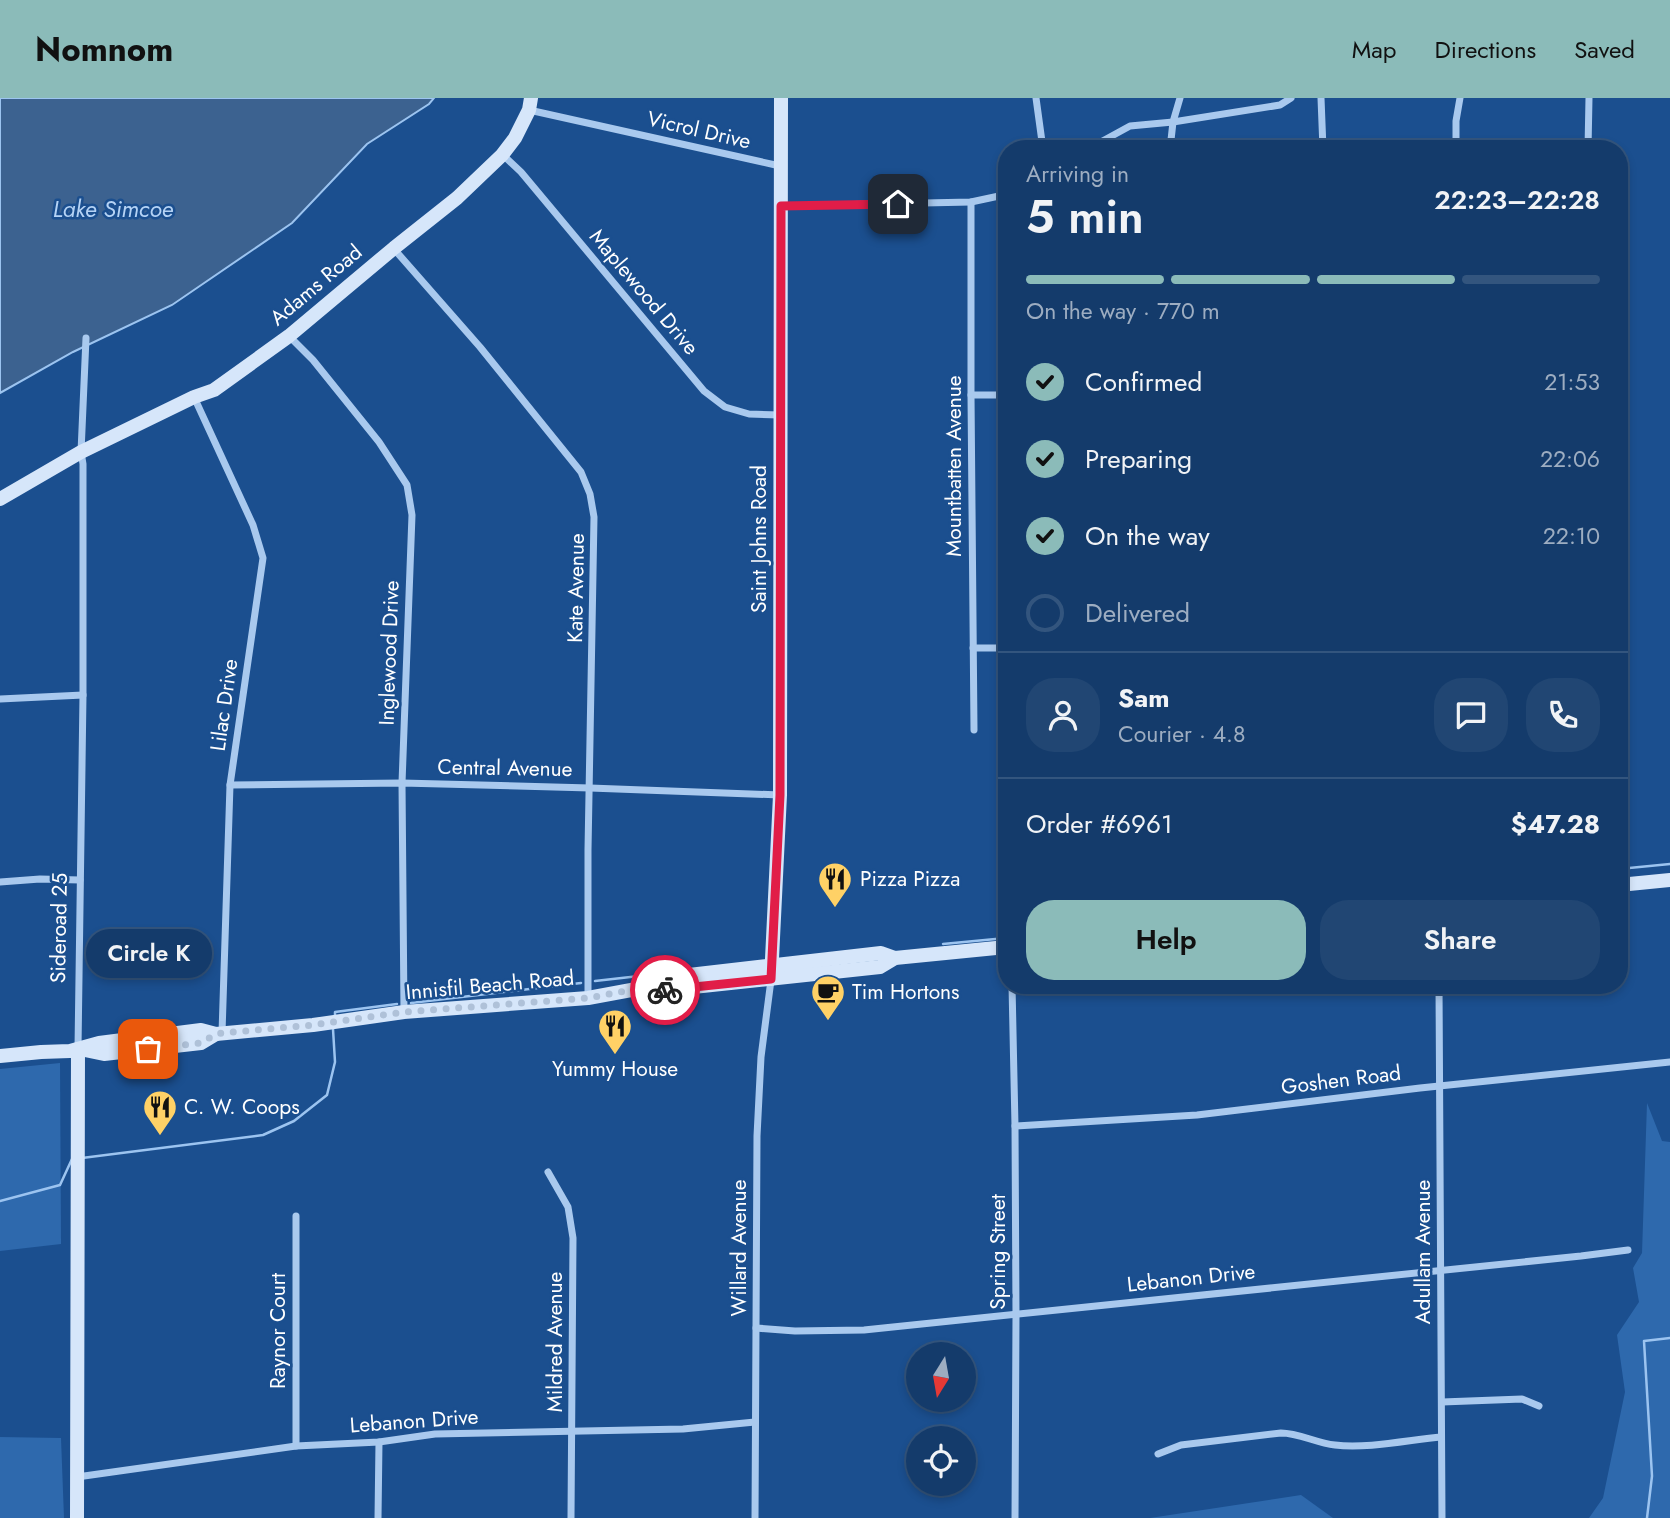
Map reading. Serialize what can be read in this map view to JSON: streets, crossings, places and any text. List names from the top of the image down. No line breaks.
{"streets":{"street":["Vicrol Drive","Adams Road","Maplewood Drive","Mountbatten Avenue","Saint Johns Road","Kate Avenue","Inglewood Drive","Lilac Drive","Central Avenue","Sideroad 25","Innisfil Beach Road","Goshen Road","Willard Avenue","Spring Street","Adullam Avenue","Lebanon Drive","Raynor Court","Mildred Avenue"]},"crossings":[["Vicrol Drive","Adams Road"],["Vicrol Drive","Saint Johns Road"],["Adams Road","Maplewood Drive"],["Adams Road","Kate Avenue"],["Adams Road","Inglewood Drive"],["Adams Road","Lilac Drive"],["Adams Road","Sideroad 25"],["Maplewood Drive","Saint Johns Road"],["Saint Johns Road","Central Avenue"],["Saint Johns Road","Innisfil Beach Road"],["Saint Johns Road","Willard Avenue"],["Kate Avenue","Central Avenue"],["Kate Avenue","Innisfil Beach Road"],["Inglewood Drive","Central Avenue"],["Inglewood Drive","Innisfil Beach Road"],["Lilac Drive","Central Avenue"],["Lilac Drive","Innisfil Beach Road"],["Sideroad 25","Innisfil Beach Road"],["Sideroad 25","Lebanon Drive"],["Innisfil Beach Road","Willard Avenue"],["Goshen Road","Spring Street"],["Goshen Road","Adullam Avenue"],["Willard Avenue","Lebanon Drive"],["Spring Street","Lebanon Drive"],["Adullam Avenue","Lebanon Drive"],["Lebanon Drive","Raynor Court"],["Lebanon Drive","Mildred Avenue"]],"water":["Lake Simcoe"],"places":{"restaurant":["Pizza Pizza","Yummy House","C. W. Coops"],"cafe":["Tim Hortons"],"other":["Circle K"]},"north":"bottom","page":{"header":"Nomnom","nav":["Map","Directions","Saved"],"heading":["5 min","Arriving in","22:23–22:28"],"panel":["Sam","Courier · 4.8","Order #6961","$47.28"],"bar":"On the way · 770 m","list":[["Confirmed","21:53"],["Preparing","22:06"],["On the way","22:10"],"Delivered"],"buttons":["Help","Share"],"bubble":"Circle K"}}
